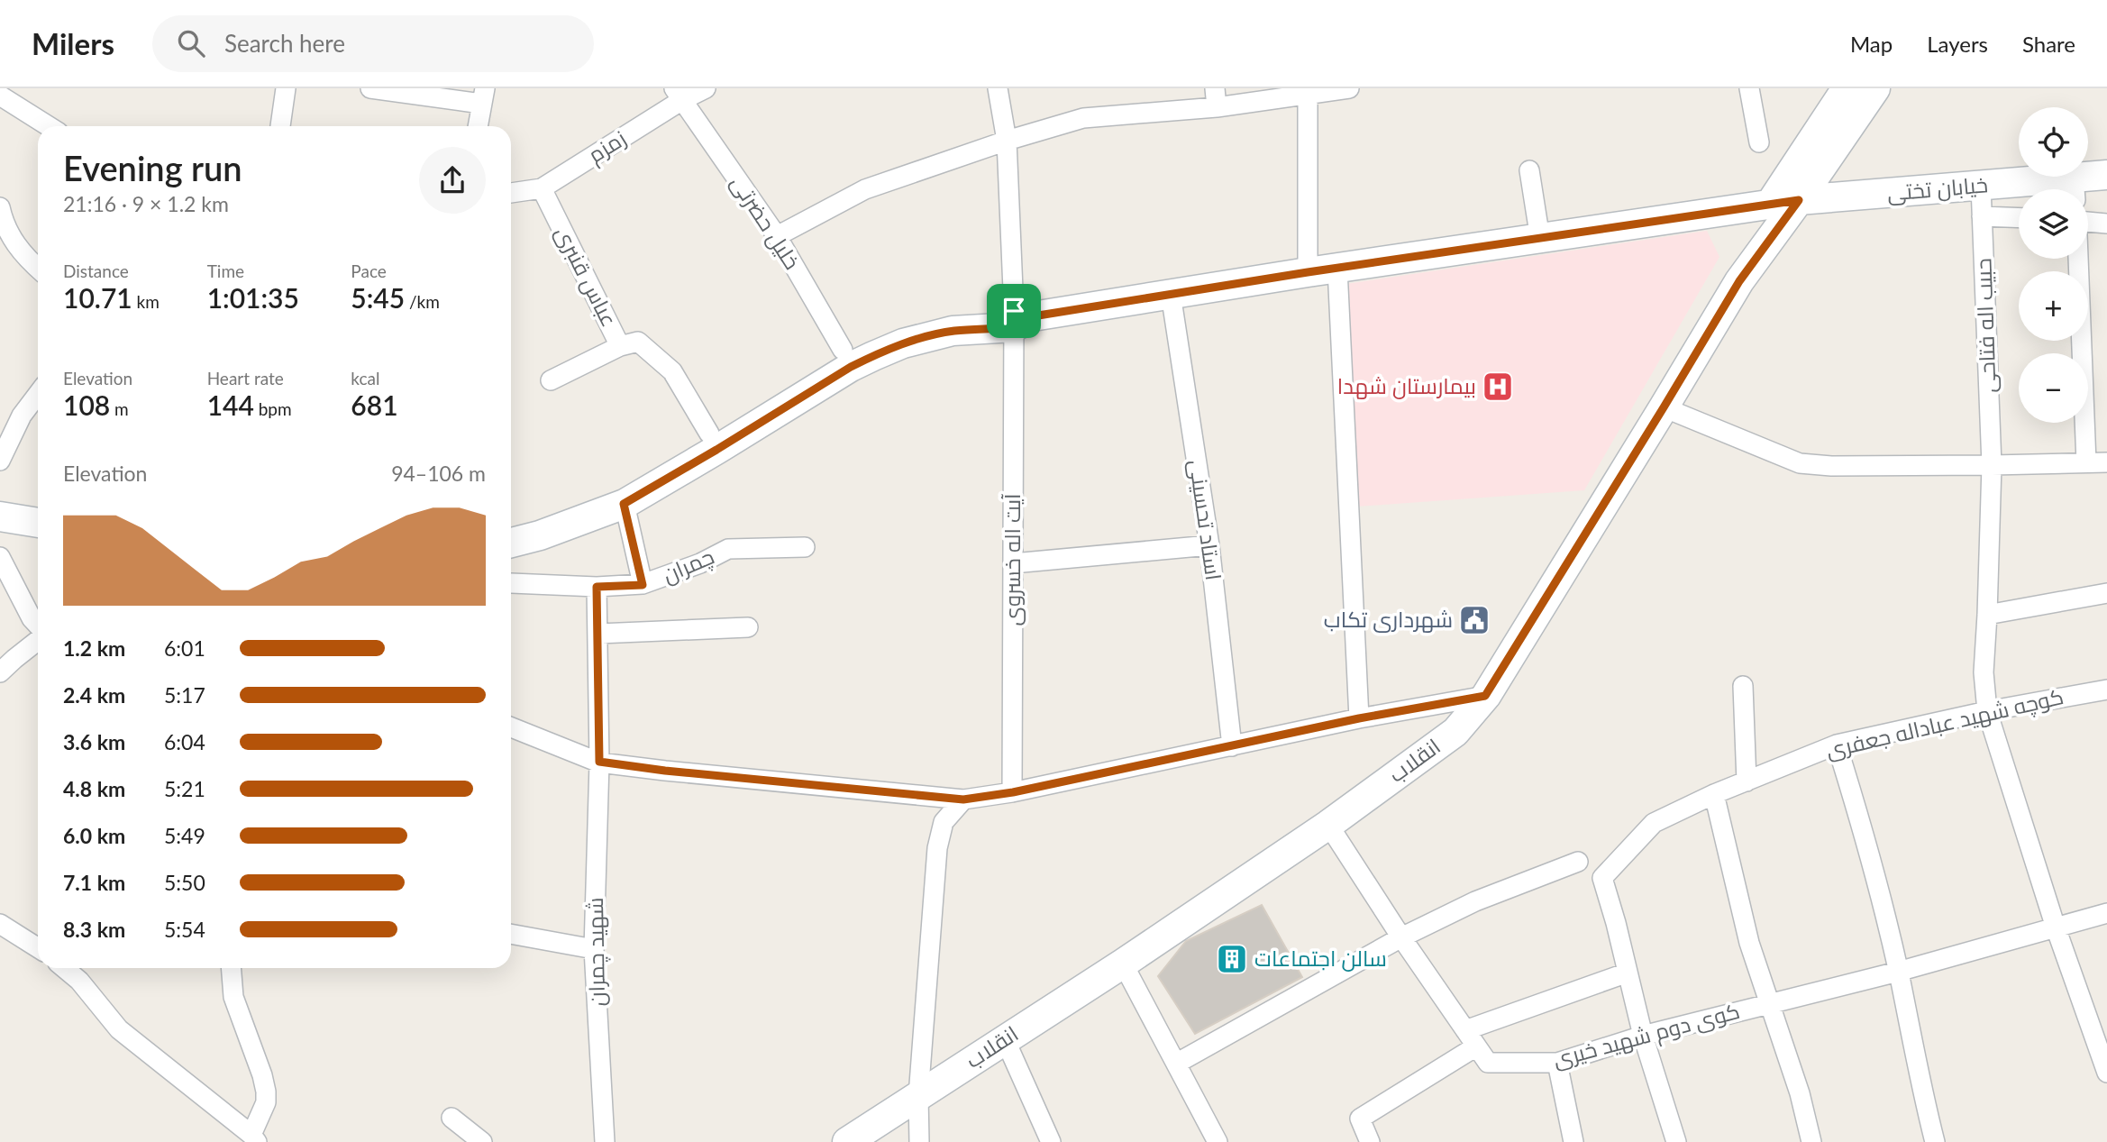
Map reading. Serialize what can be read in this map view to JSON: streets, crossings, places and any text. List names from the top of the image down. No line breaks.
{"streets":{"main road":["خیابان تختی","انقلاب"],"street":["زمزم","خلیل حضرتی","عباس قنبری","حبیب اله فتاحی","استاد تحسینی","آیت اله خسروی","چمران","کوچه شهید عباداله جعفری","شهید چمران","کوی دوم شهید خیری"]},"crossings":[["زمزم","خلیل حضرتی"],["زمزم","عباس قنبری"],["خیابان تختی","حبیب اله فتاحی"],["خیابان تختی","استاد تحسینی"],["خیابان تختی","آیت اله خسروی"],["خیابان تختی","انقلاب"],["حبیب اله فتاحی","کوچه شهید عباداله جعفری"],["حبیب اله فتاحی","کوی دوم شهید خیری"],["کوچه شهید عباداله جعفری","کوی دوم شهید خیری"],["انقلاب","کوی دوم شهید خیری"]],"places":{"hospital":["بیمارستان شهدا"],"public building":["شهرداری تکاب"],"building":["سالن اجتماعات"]},"page":{"header":"Milers","search":"Search here","nav":["Map","Layers","Share"],"map_buttons":["+","−"],"heading":["Evening run","21:16 · 9 × 1.2 km"],"stats":[["Distance","10.71 km"],["Time","1:01:35"],["Pace","5:45 /km"],["Elevation","108 m"],["Heart rate","144 bpm"],["kcal","681"]],"chart":["Elevation","94–106 m"],"list":[{"name":"1.2 km","note":"6:01"},{"name":"2.4 km","note":"5:17"},{"name":"3.6 km","note":"6:04"},{"name":"4.8 km","note":"5:21"},{"name":"6.0 km","note":"5:49"},{"name":"7.1 km","note":"5:50"},{"name":"8.3 km","note":"5:54"}]}}
